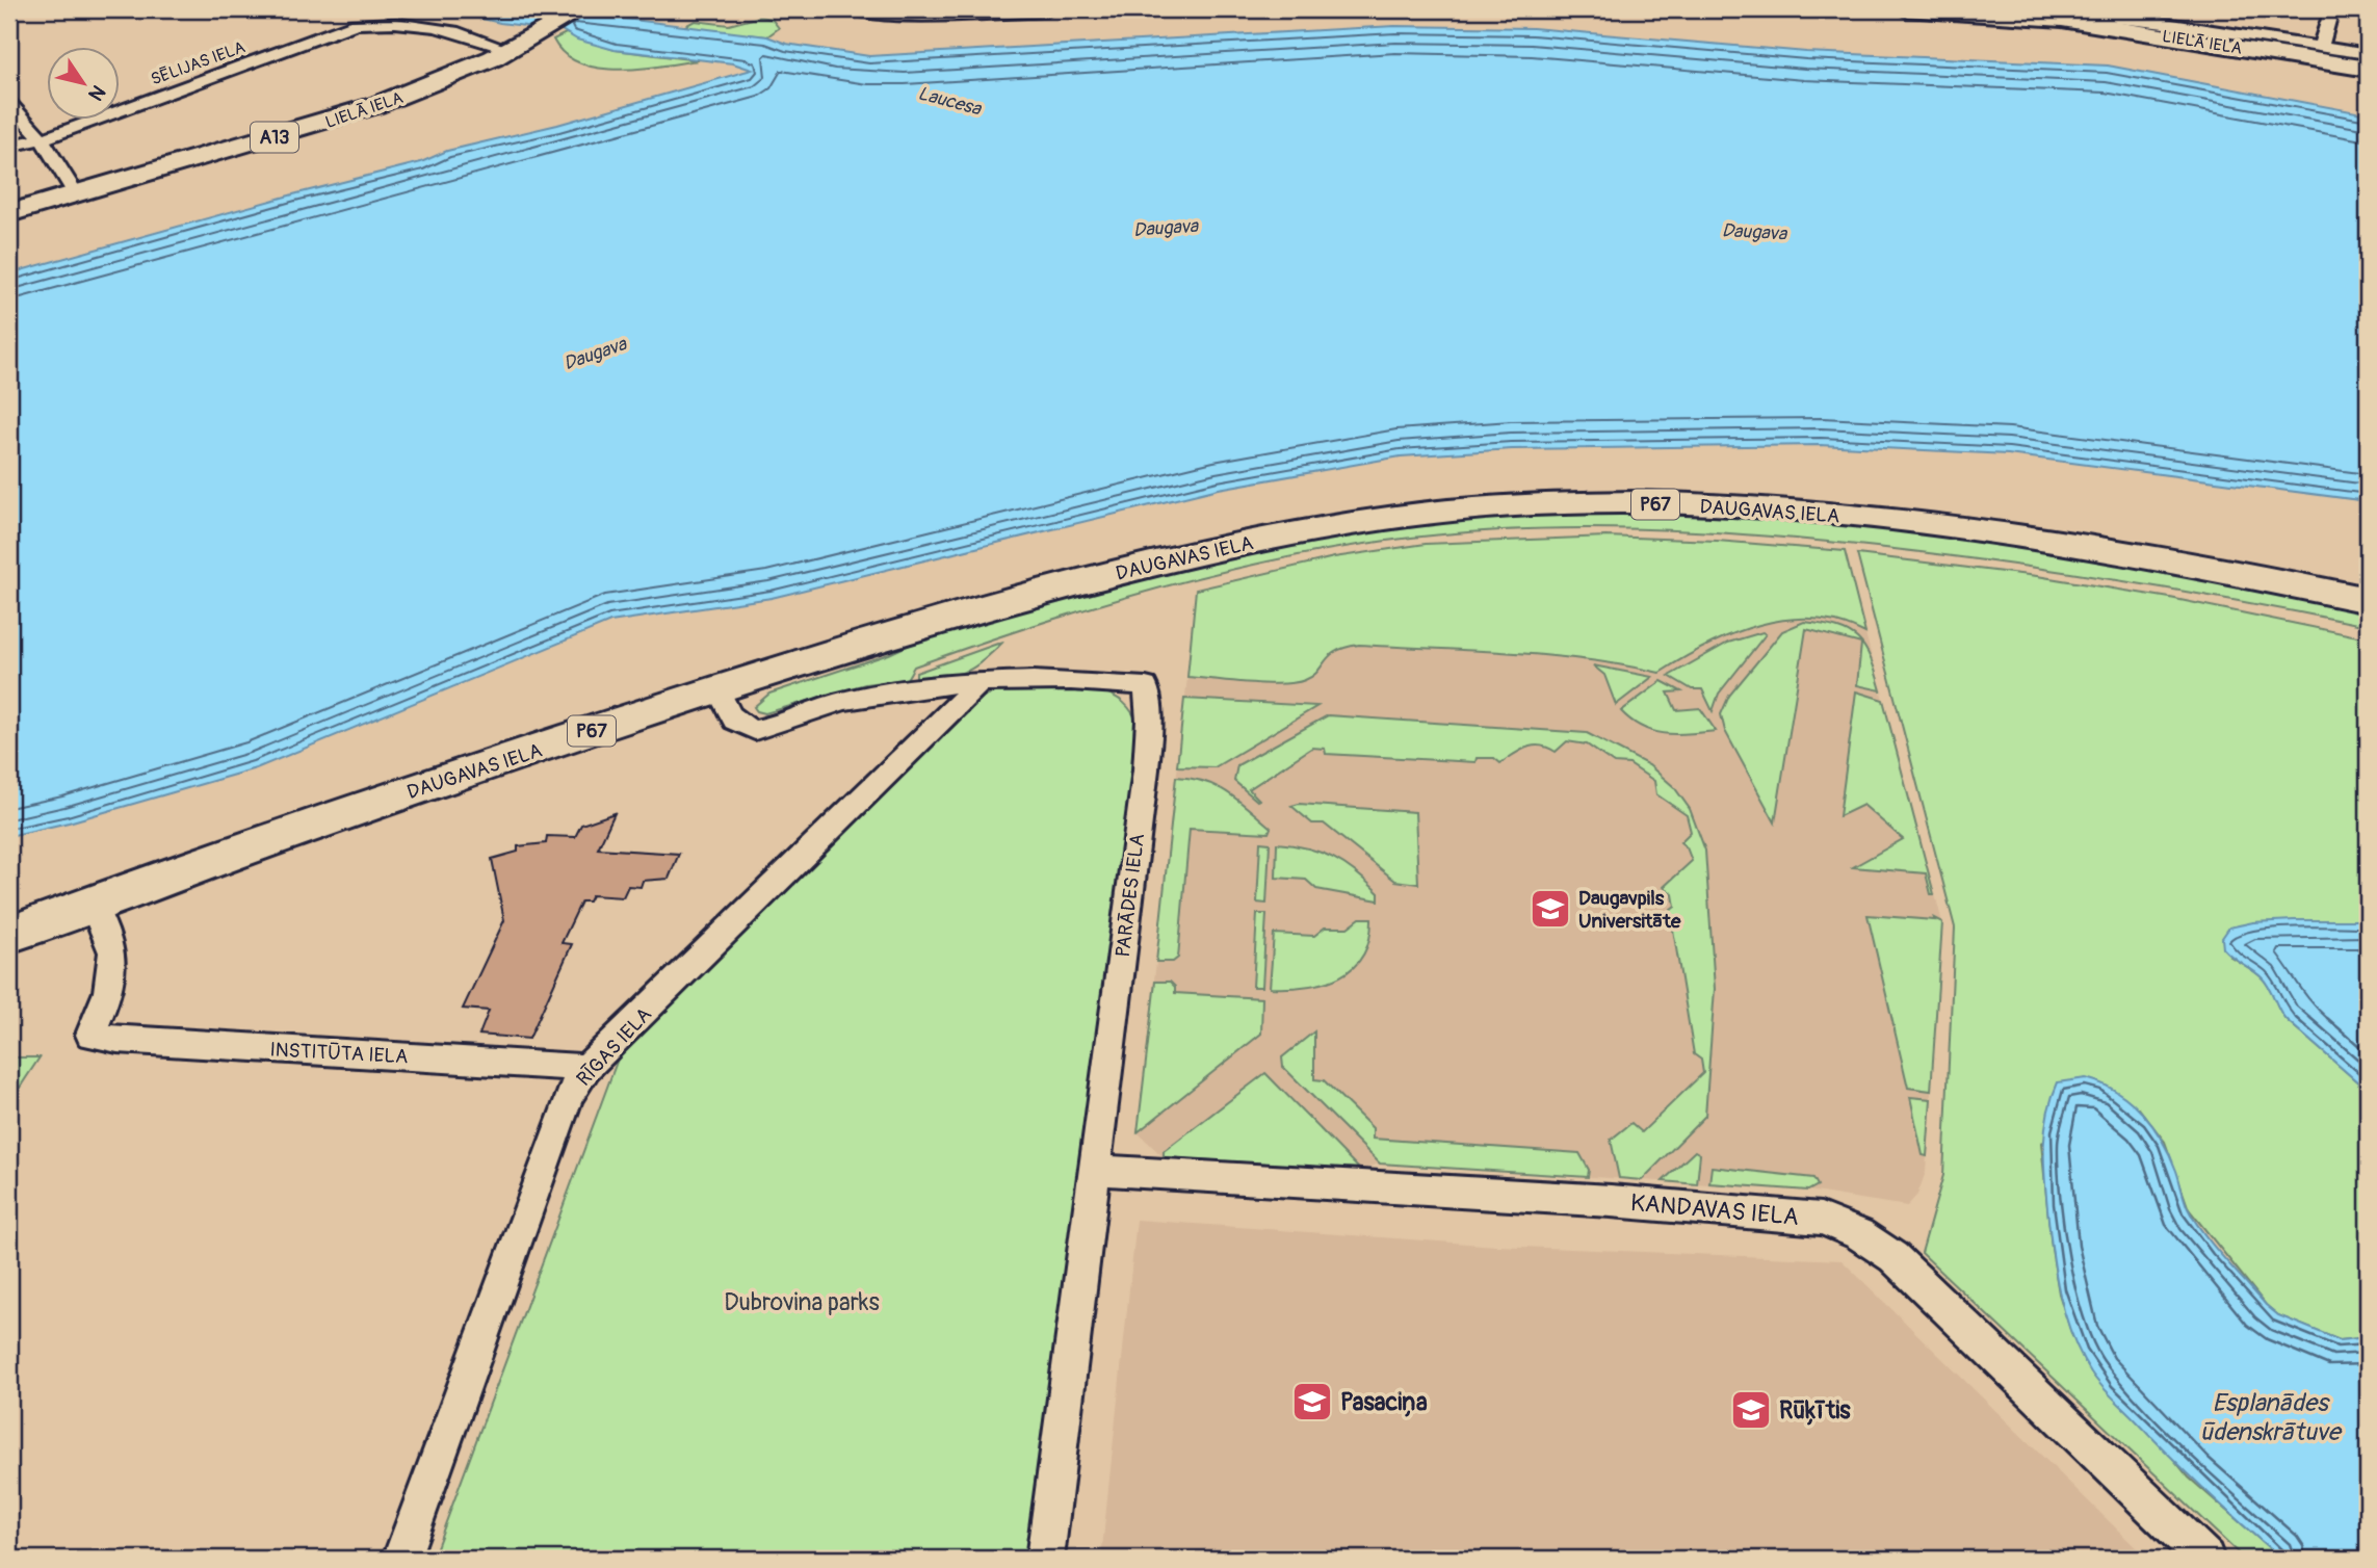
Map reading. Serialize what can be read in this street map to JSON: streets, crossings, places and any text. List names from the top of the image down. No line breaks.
{"streets":{"main road":["LIELĀ IELA","A13","P67","DAUGAVAS IELA"],"street":["SĒLIJAS IELA","PARĀDES IELA","RĪGAS IELA","INSTITŪTA IELA","KANDAVAS IELA"]},"crossings":[["LIELĀ IELA","SĒLIJAS IELA"],["DAUGAVAS IELA","PARĀDES IELA"],["DAUGAVAS IELA","INSTITŪTA IELA"],["PARĀDES IELA","RĪGAS IELA"],["PARĀDES IELA","KANDAVAS IELA"],["RĪGAS IELA","INSTITŪTA IELA"]],"water":["Laucesa","Daugava","Esplanādes ūdenskrātuve"],"parks":["Dubrovina parks"],"places":{"school or university":["Daugavpils Universitāte","Pasaciņa","Rūķītis"]},"north":"bottom right"}
